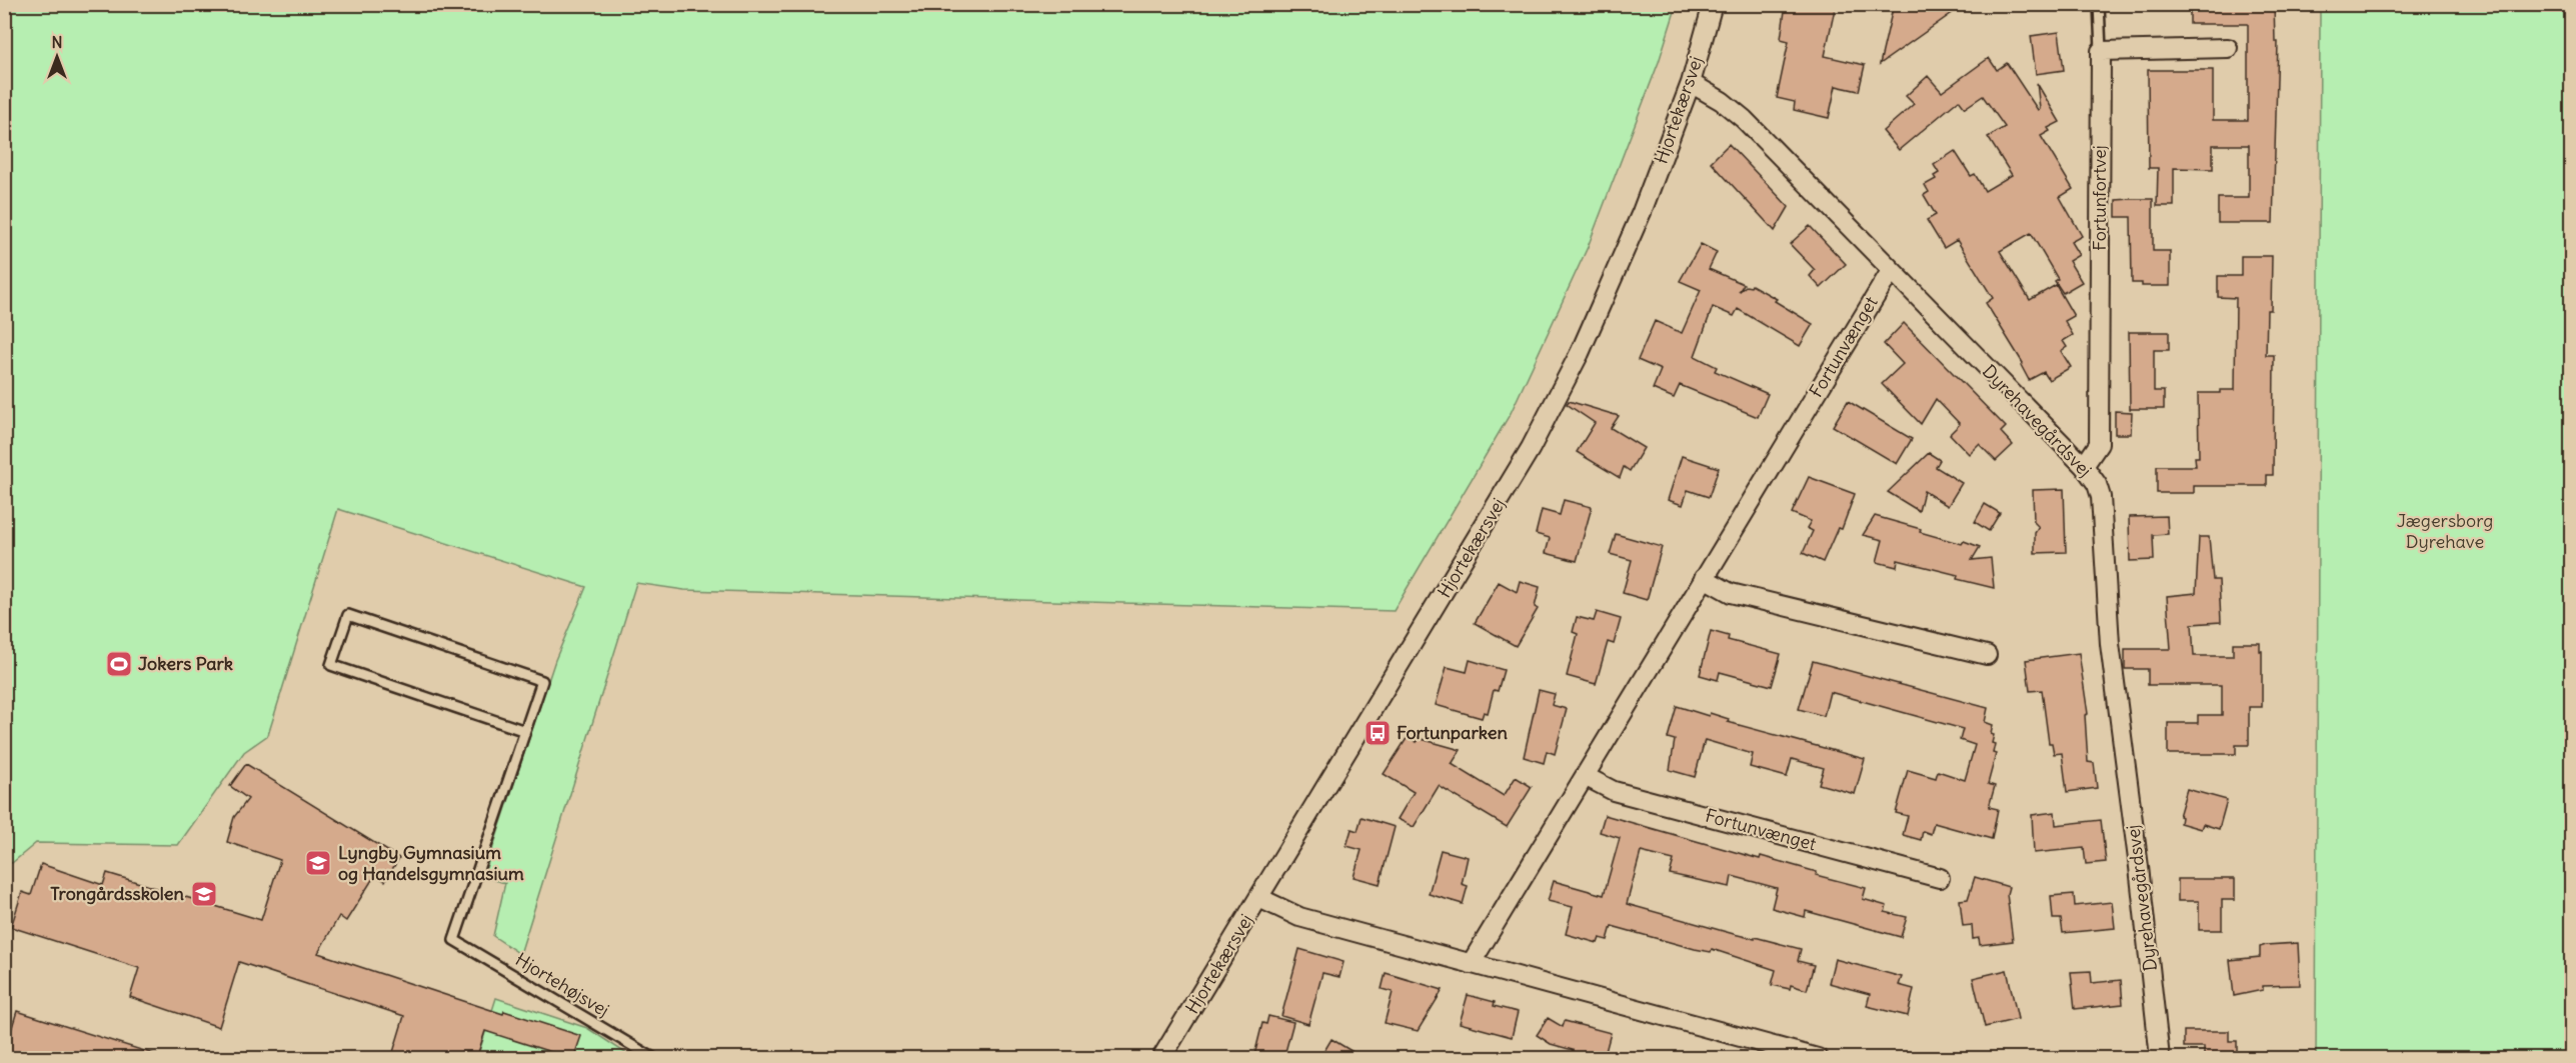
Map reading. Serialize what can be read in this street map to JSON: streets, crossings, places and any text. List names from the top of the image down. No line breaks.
{"streets":{"street":["Hjortekærsvej","Fortunfortvej","Fortunvænget","Dyrehavegårdsvej"],"lane":["Hjortehøjsvej"]},"crossings":[["Hjortekærsvej","Dyrehavegårdsvej"],["Fortunfortvej","Dyrehavegårdsvej"],["Fortunvænget","Dyrehavegårdsvej"]],"parks":["Jægersborg Dyrehave"],"places":{"sports":["Jokers Park"],"bus stop":["Fortunparken"],"school or university":["Lyngby Gymnasium og Handelsgymnasium","Trongårdsskolen"]},"north":"top"}
